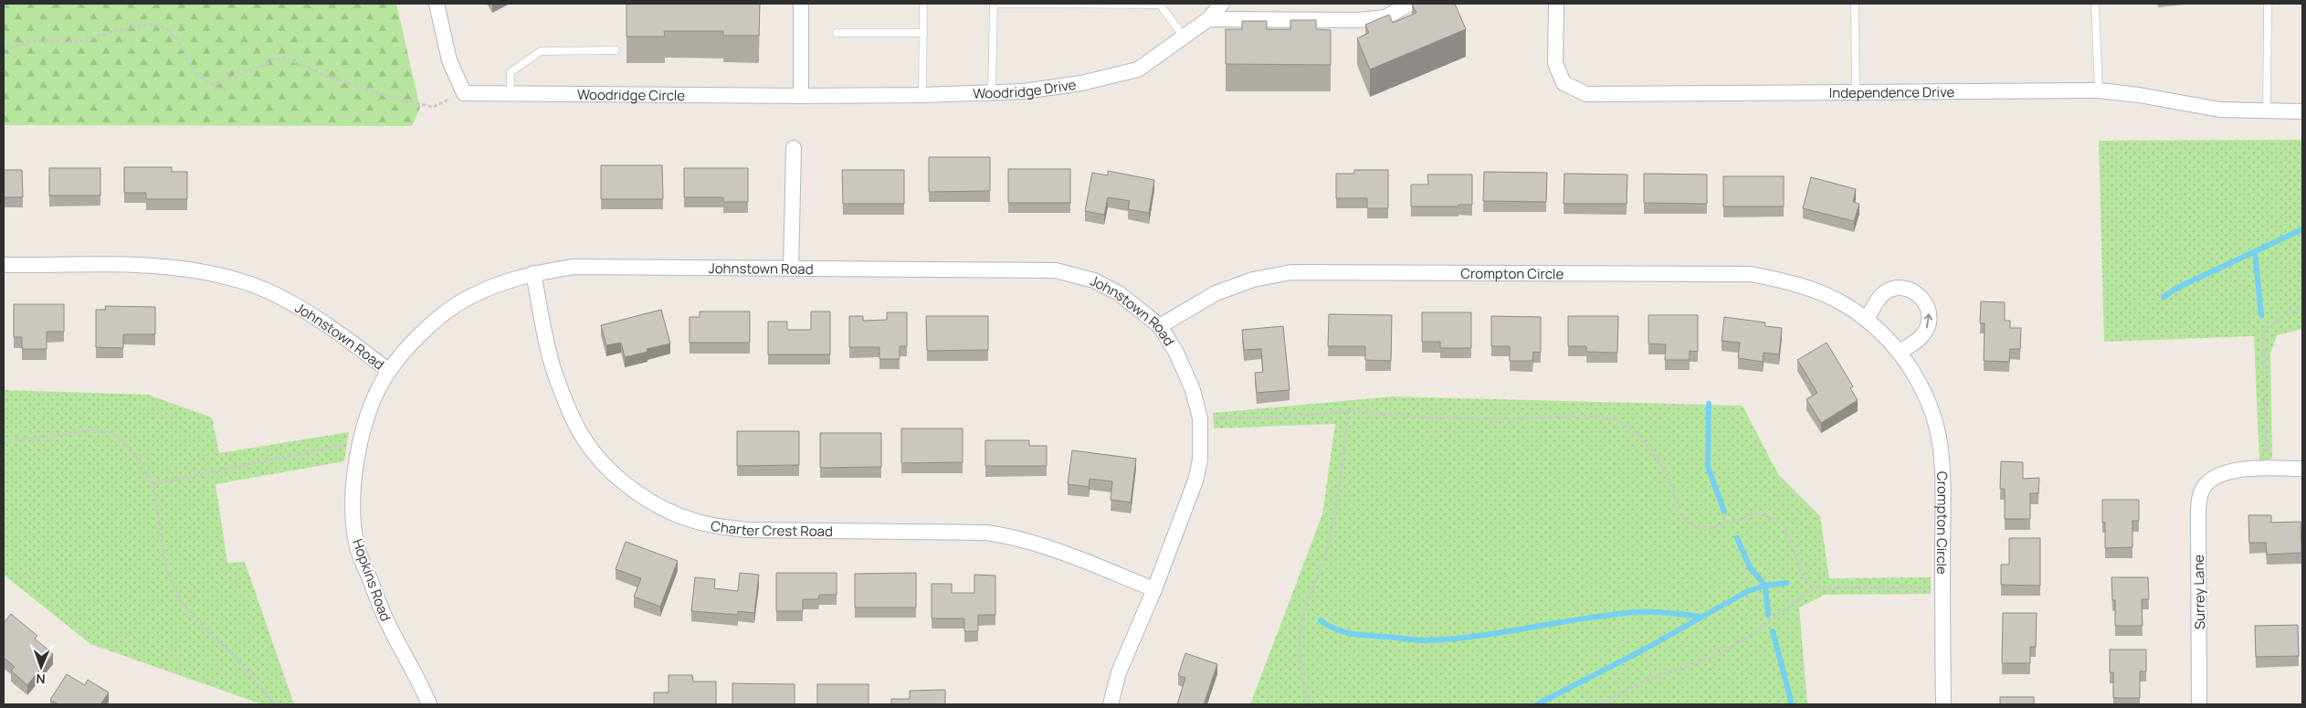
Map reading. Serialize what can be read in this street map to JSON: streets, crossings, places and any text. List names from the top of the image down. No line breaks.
{"streets":{"street":["Woodridge Drive","Independence Drive","Woodridge Circle","Johnstown Road","Crompton Circle","Charter Crest Road","Hopkins Road","Surrey Lane"]},"crossings":[["Woodridge Drive","Woodridge Circle"],["Johnstown Road","Crompton Circle"],["Johnstown Road","Charter Crest Road"],["Johnstown Road","Hopkins Road"]],"north":"bottom"}
